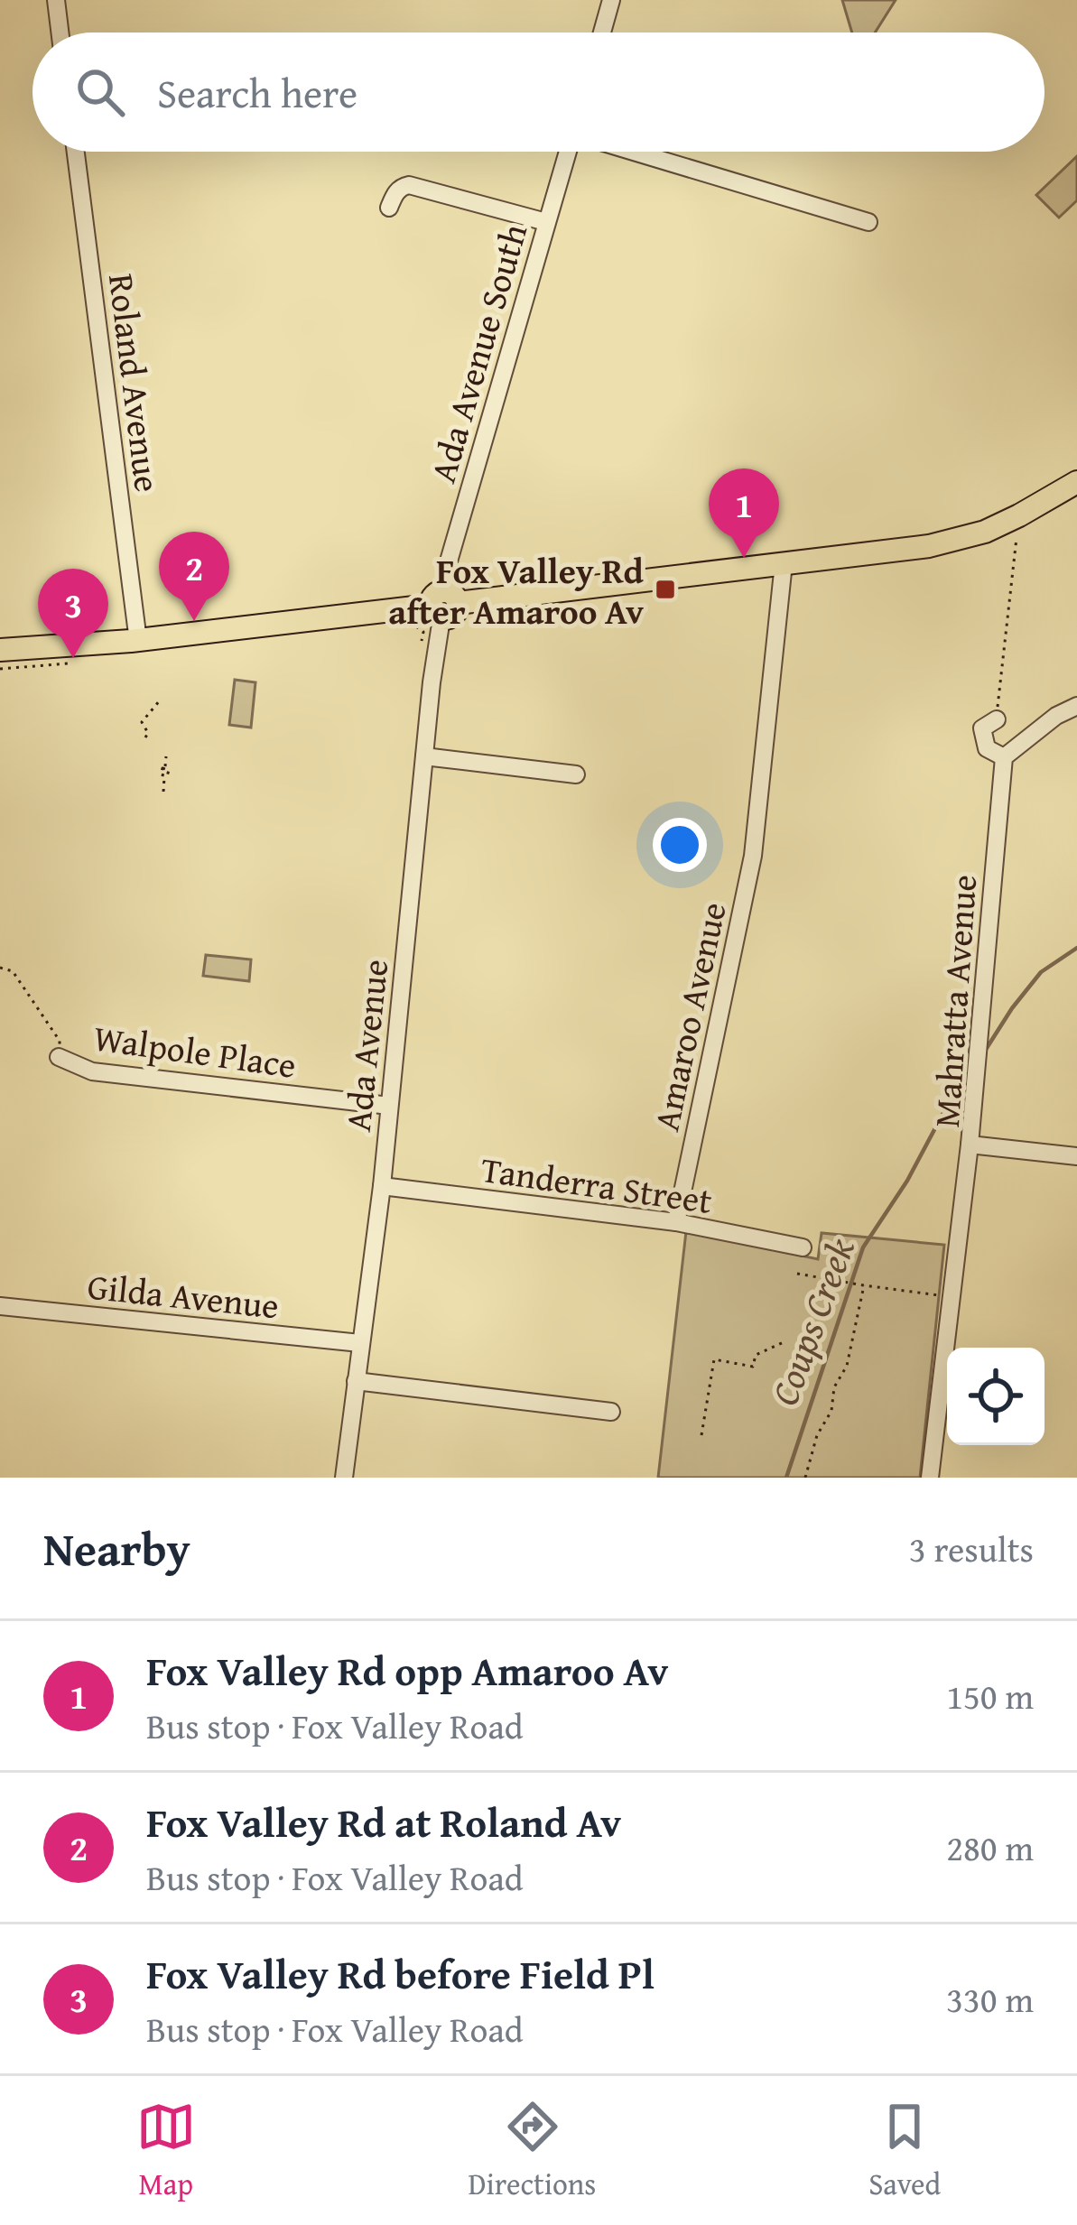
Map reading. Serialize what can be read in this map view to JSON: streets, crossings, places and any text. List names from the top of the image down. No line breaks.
{"streets":{"street":["Ada Avenue South","Roland Avenue","Mahratta Avenue","Amaroo Avenue","Ada Avenue","Walpole Place","Tanderra Street","Gilda Avenue"]},"crossings":[["Ada Avenue South","Ada Avenue"],["Amaroo Avenue","Tanderra Street"],["Ada Avenue","Walpole Place"],["Ada Avenue","Tanderra Street"],["Ada Avenue","Gilda Avenue"]],"water":["Coups Creek"],"places":{"transit":["Fox Valley Rd after Amaroo Av"]},"page":{"search":"Search here","pins":["1","2","3"],"heading":["Nearby","3 results"],"list":[{"mark":"1","name":"Fox Valley Rd opp Amaroo Av","note":"Bus stop · Fox Valley Road","value":"150 m"},{"mark":"2","name":"Fox Valley Rd at Roland Av","note":"Bus stop · Fox Valley Road","value":"280 m"},{"mark":"3","name":"Fox Valley Rd before Field Pl","note":"Bus stop · Fox Valley Road","value":"330 m"}],"nav":["Map","Directions","Saved"]}}
